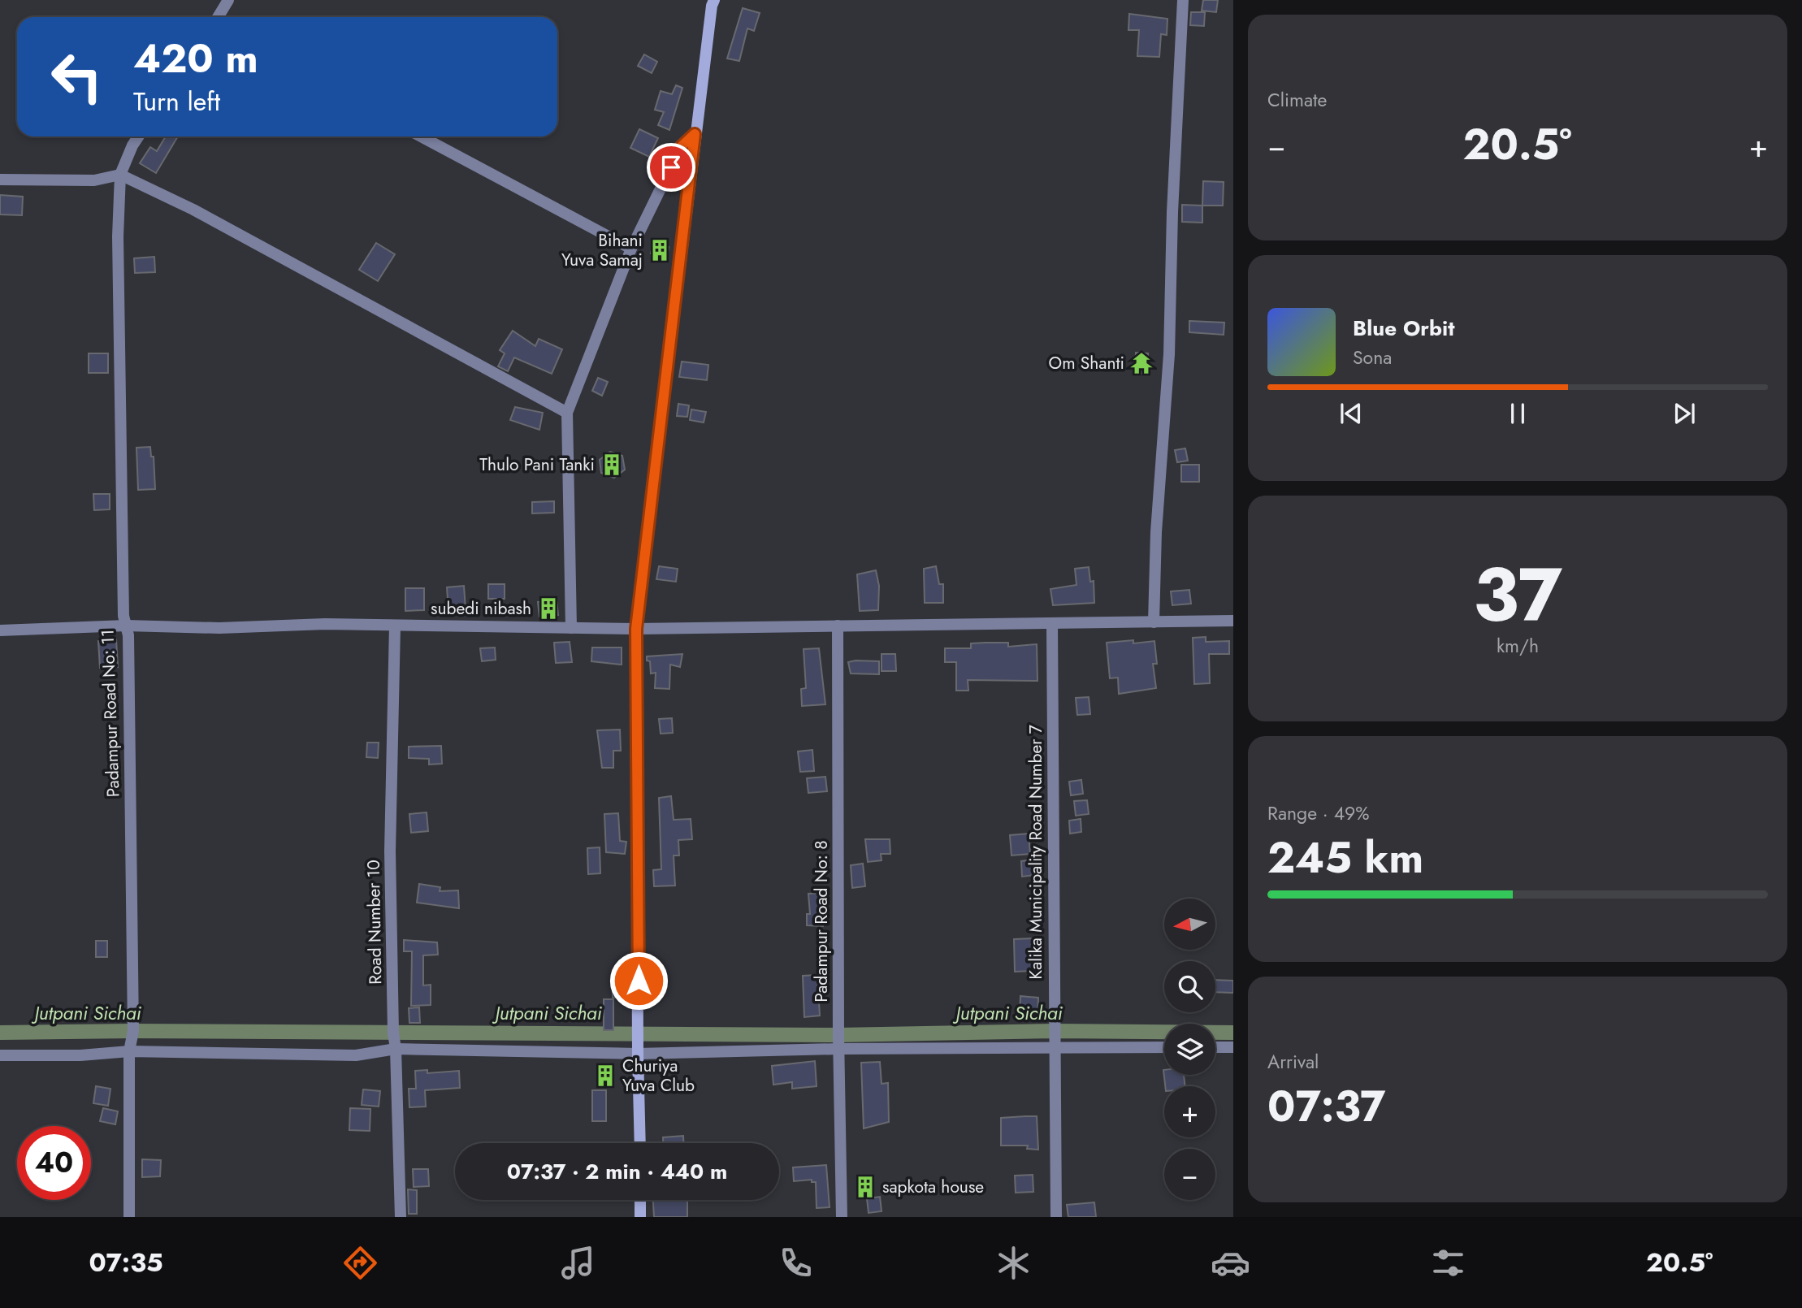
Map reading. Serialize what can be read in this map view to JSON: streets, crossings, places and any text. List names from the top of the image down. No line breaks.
{"streets":{"street":["Padampur Road No: 11","Kalika Municipality Road Number 7","Padampur Road No: 8","Road Number 10"]},"water":["Jutpani Sichai"],"places":{"building":["Bihani Yuva Samaj","Thulo Pani Tanki","subedi nibash","Churiya Yuva Club","sapkota house"],"temple":["Om Shanti"]},"north":"left","page":{"tile":["Climate",["37","km/h"],["Range · 49%","245 km"],["Arrival","07:37"]],"turn":["420 m","Turn left"],"heat":["−","20.5°","+"],"song":["Blue Orbit","Sona"],"map_buttons":["+","−"],"limit":"40","trip":"07:37 · 2 min · 440 m","tabs":["07:35","20.5°"]}}
